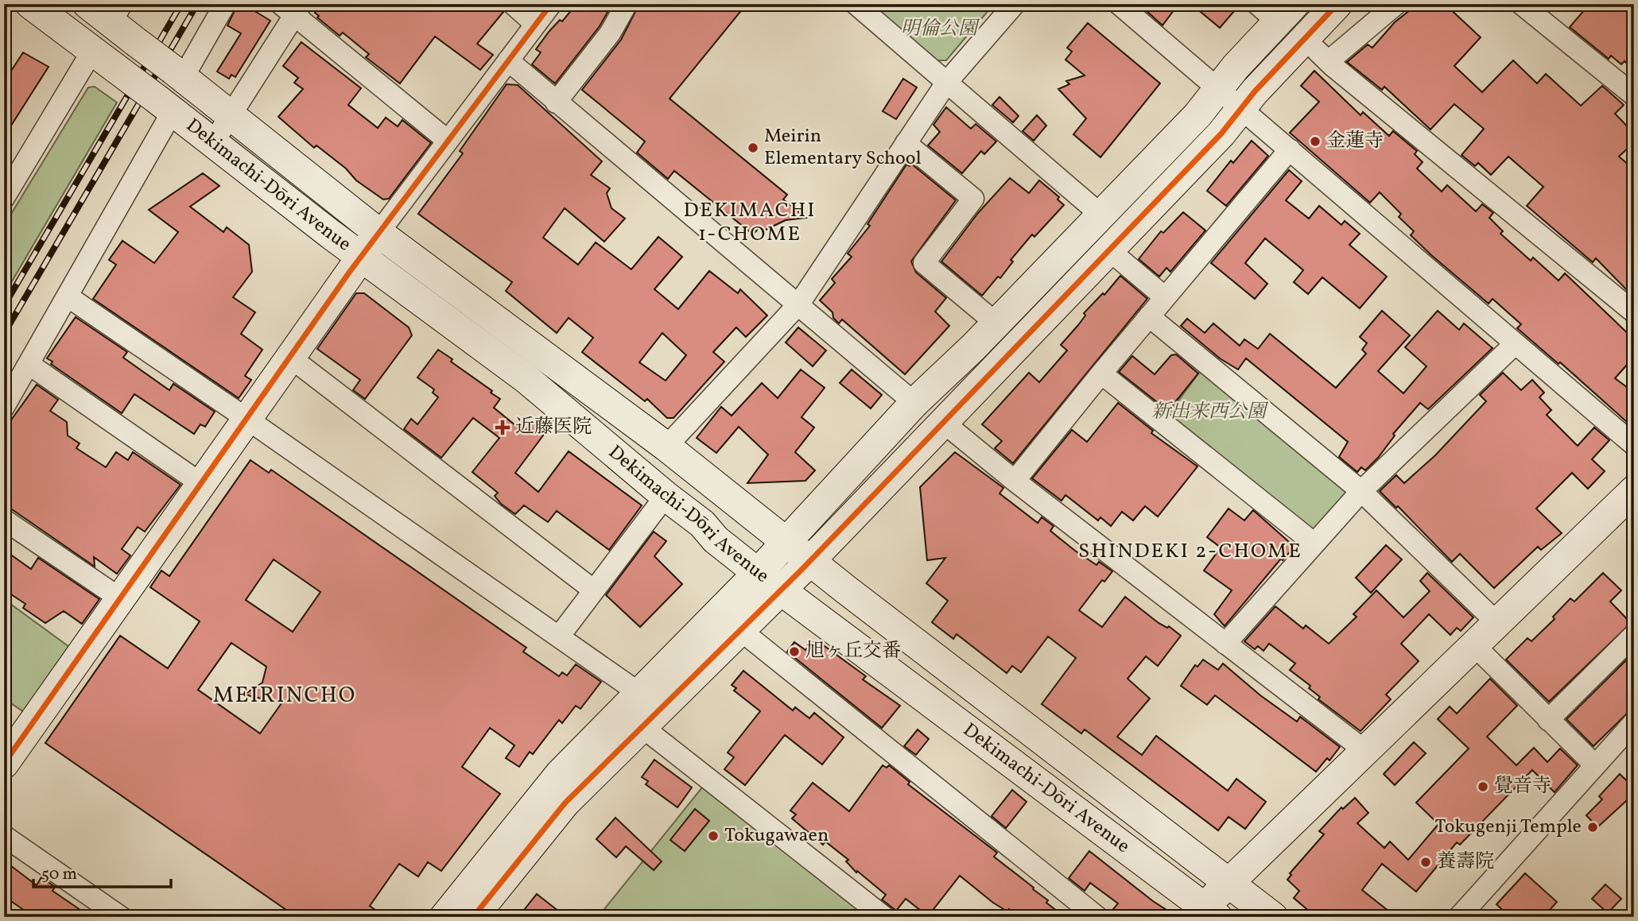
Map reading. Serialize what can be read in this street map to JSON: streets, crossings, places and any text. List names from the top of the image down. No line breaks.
{"streets":{"street":["Dekimachi-Dōri Avenue"]},"districts":["DEKIMACHI 1-CHOME","SHINDEKI 2-CHOME","MEIRINCHO"],"parks":["明倫公園","新出来西公園"],"places":{"other":["金蓮寺","Meirin Elementary School","旭ヶ丘交番","覺音寺","Tokugenji Temple","Tokugawaen","養壽院"],"health":["近藤医院"]},"scale_bar":"50 m"}
